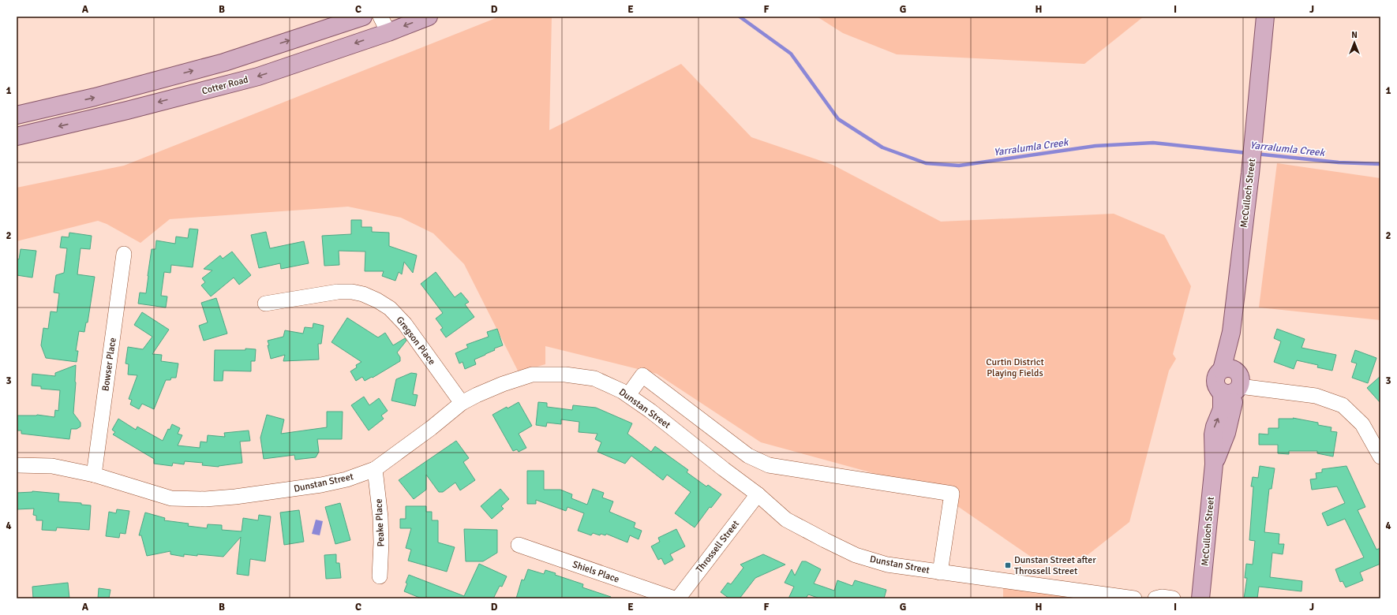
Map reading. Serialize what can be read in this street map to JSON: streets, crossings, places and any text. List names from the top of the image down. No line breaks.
{"streets":{"main road":["Cotter Road","McCulloch Street"],"street":["Gregson Place","Bowser Place","Dunstan Street","Peake Place","Throssell Street","Shiels Place"]},"crossings":[["Gregson Place","Dunstan Street"],["Bowser Place","Dunstan Street"],["Dunstan Street","Peake Place"],["Dunstan Street","Throssell Street"]],"water":["Yarralumla Creek"],"parks":["Curtin District Playing Fields"],"places":{"transit":["Dunstan Street after Throssell Street"]},"north":"top","grid":{"columns":["A","B","C","D","E","F","G","H","I","J"],"rows":["1","2","3","4"]}}
